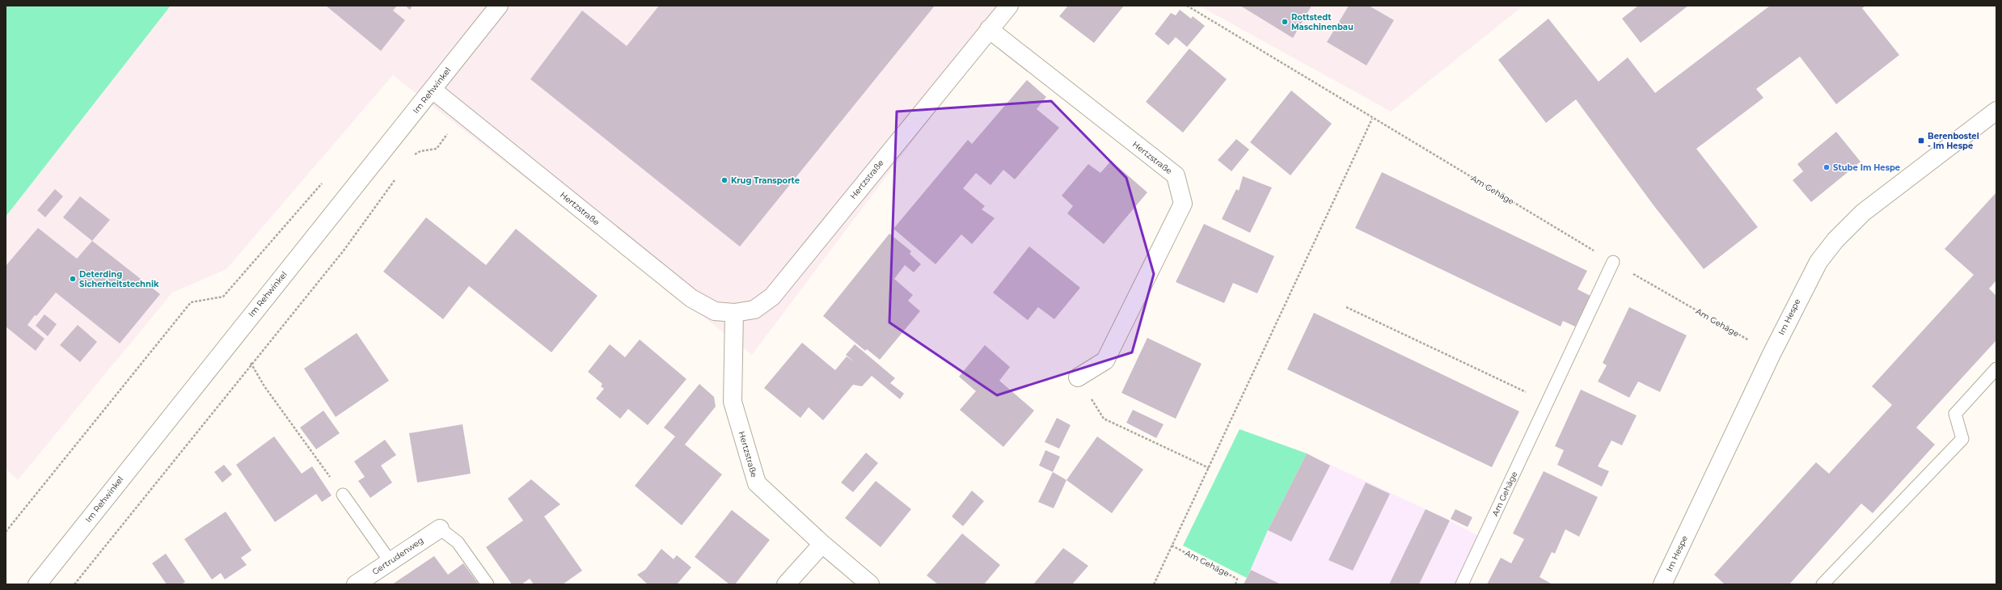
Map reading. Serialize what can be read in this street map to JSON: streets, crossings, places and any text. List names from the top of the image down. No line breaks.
{"streets":{"street":["Im Rehwinkel","Hertzstraße","Im Hespe","Gertrudenweg"],"lane":["Am Gehäge"]},"crossings":[["Im Rehwinkel","Hertzstraße"],["Am Gehäge","Im Hespe"]],"places":{"other":["Rottstedt Maschinenbau","Stube Im Hespe","Krug Transporte","Deterding Sicherheitstechnik"],"transit":["Berenbostel - Im Hespe"]}}
